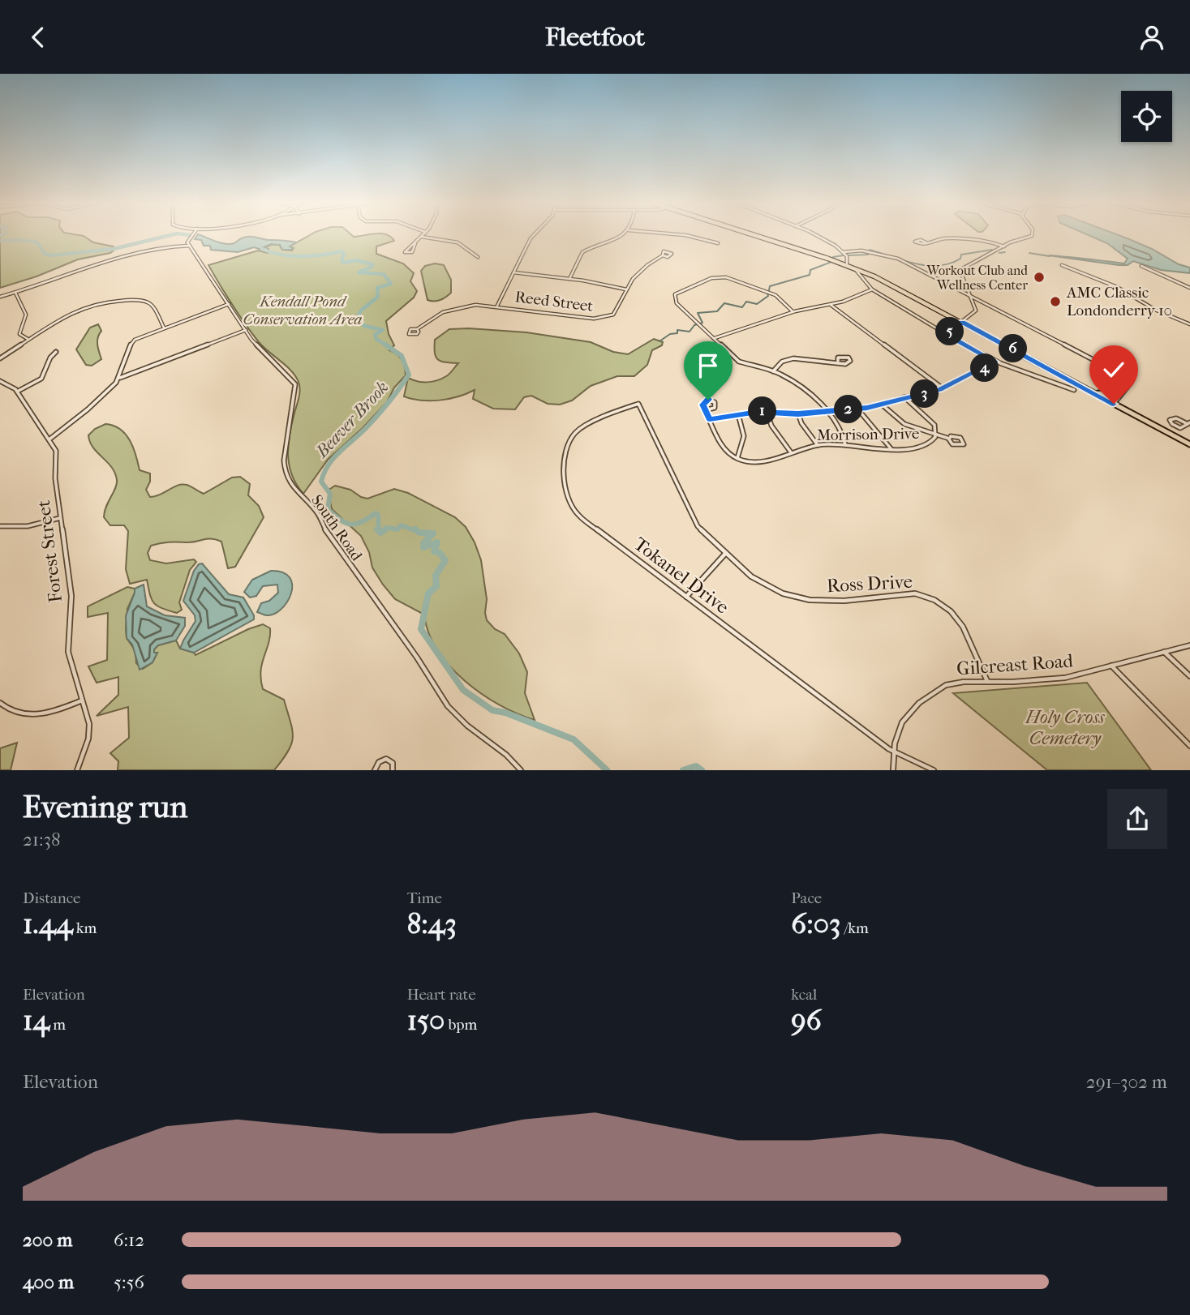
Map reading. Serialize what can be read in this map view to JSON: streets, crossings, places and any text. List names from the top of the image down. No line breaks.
{"streets":{"street":["Reed Street","Morrison Drive","South Road","Forest Street","Tokanel Drive","Ross Drive","Gilcreast Road"]},"crossings":[["Tokanel Drive","Ross Drive"],["Tokanel Drive","Gilcreast Road"],["Ross Drive","Gilcreast Road"]],"water":["Beaver Brook"],"parks":["Kendall Pond Conservation Area","Holy Cross Cemetery"],"places":["Workout Club and Wellness Center","AMC Classic Londonderry 10"],"page":{"header":"Fleetfoot","pins":["5","6","4","3","2","1"],"heading":["Evening run","21:38"],"stats":[["Distance","1.44 km"],["Time","8:43"],["Pace","6:03 /km"],["Elevation","14 m"],["Heart rate","150 bpm"],["kcal","96"]],"chart":["Elevation","291–302 m"],"list":[{"name":"200 m","note":"6:12"},{"name":"400 m","note":"5:56"}]}}
